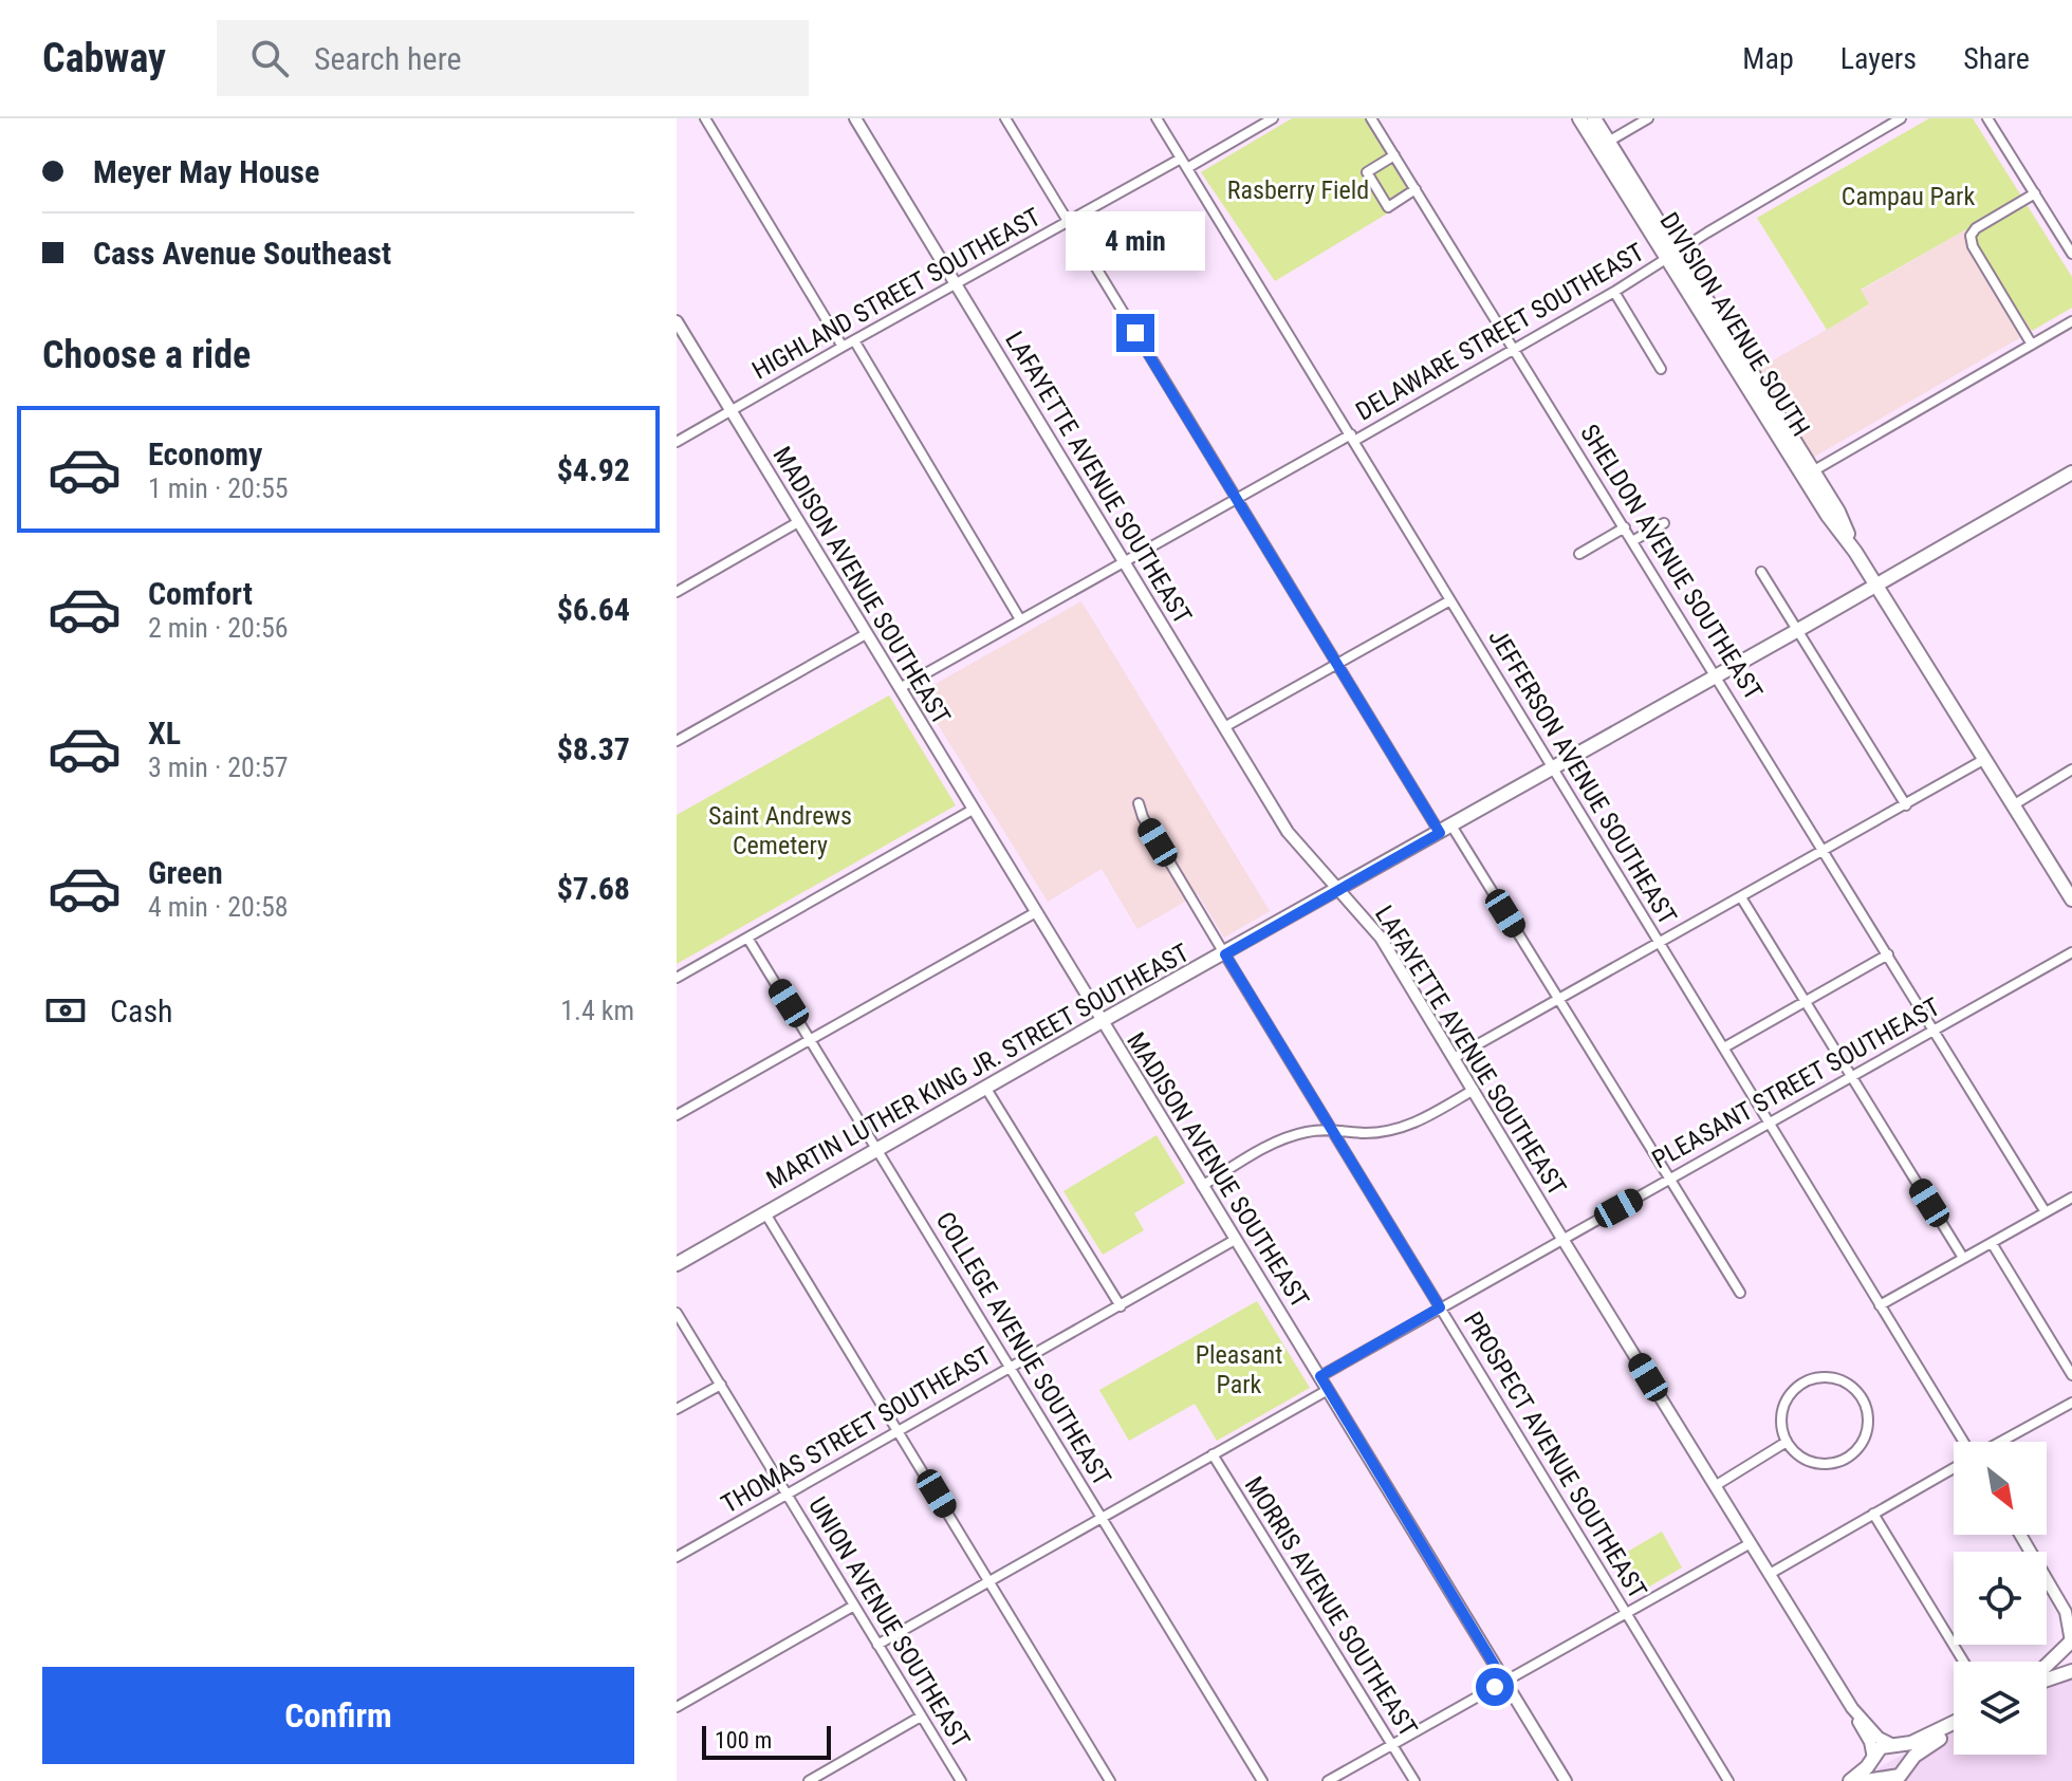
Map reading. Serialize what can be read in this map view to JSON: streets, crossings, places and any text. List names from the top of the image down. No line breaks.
{"streets":{"main road":["DIVISION AVENUE SOUTH","MARTIN LUTHER KING JR. STREET SOUTHEAST"],"street":["HIGHLAND STREET SOUTHEAST","DELAWARE STREET SOUTHEAST","LAFAYETTE AVENUE SOUTHEAST","SHELDON AVENUE SOUTHEAST","MADISON AVENUE SOUTHEAST","JEFFERSON AVENUE SOUTHEAST","PLEASANT STREET SOUTHEAST","COLLEGE AVENUE SOUTHEAST","THOMAS STREET SOUTHEAST","PROSPECT AVENUE SOUTHEAST","MORRIS AVENUE SOUTHEAST","UNION AVENUE SOUTHEAST"]},"crossings":[["HIGHLAND STREET SOUTHEAST","LAFAYETTE AVENUE SOUTHEAST"],["HIGHLAND STREET SOUTHEAST","MADISON AVENUE SOUTHEAST"],["HIGHLAND STREET SOUTHEAST","JEFFERSON AVENUE SOUTHEAST"],["DIVISION AVENUE SOUTH","DELAWARE STREET SOUTHEAST"],["DIVISION AVENUE SOUTH","MARTIN LUTHER KING JR. STREET SOUTHEAST"],["DELAWARE STREET SOUTHEAST","LAFAYETTE AVENUE SOUTHEAST"],["DELAWARE STREET SOUTHEAST","SHELDON AVENUE SOUTHEAST"],["DELAWARE STREET SOUTHEAST","MADISON AVENUE SOUTHEAST"],["DELAWARE STREET SOUTHEAST","JEFFERSON AVENUE SOUTHEAST"],["LAFAYETTE AVENUE SOUTHEAST","MARTIN LUTHER KING JR. STREET SOUTHEAST"],["LAFAYETTE AVENUE SOUTHEAST","PLEASANT STREET SOUTHEAST"],["SHELDON AVENUE SOUTHEAST","MARTIN LUTHER KING JR. STREET SOUTHEAST"],["SHELDON AVENUE SOUTHEAST","PLEASANT STREET SOUTHEAST"],["MADISON AVENUE SOUTHEAST","MARTIN LUTHER KING JR. STREET SOUTHEAST"],["MADISON AVENUE SOUTHEAST","PLEASANT STREET SOUTHEAST"],["MADISON AVENUE SOUTHEAST","THOMAS STREET SOUTHEAST"],["JEFFERSON AVENUE SOUTHEAST","MARTIN LUTHER KING JR. STREET SOUTHEAST"],["JEFFERSON AVENUE SOUTHEAST","PLEASANT STREET SOUTHEAST"],["MARTIN LUTHER KING JR. STREET SOUTHEAST","COLLEGE AVENUE SOUTHEAST"],["MARTIN LUTHER KING JR. STREET SOUTHEAST","PROSPECT AVENUE SOUTHEAST"],["PLEASANT STREET SOUTHEAST","PROSPECT AVENUE SOUTHEAST"],["COLLEGE AVENUE SOUTHEAST","THOMAS STREET SOUTHEAST"],["THOMAS STREET SOUTHEAST","UNION AVENUE SOUTHEAST"]],"parks":["Rasberry Field","Campau Park","Saint Andrews Cemetery","Pleasant Park"],"scale_bar":"100 m","north":"bottom right","page":{"header":"Cabway","search":"Search here","nav":["Map","Layers","Share"],"banner":["Meyer May House","Cass Avenue Southeast"],"bubble":"4 min","heading":"Choose a ride","list":[{"name":"Economy","note":"1 min · 20:55","value":"$4.92"},{"name":"Comfort","note":"2 min · 20:56","value":"$6.64"},{"name":"XL","note":"3 min · 20:57","value":"$8.37"},{"name":"Green","note":"4 min · 20:58","value":"$7.68"}],"pay":["Cash","1.4 km"],"buttons":"Confirm","scale":"100 m"}}
